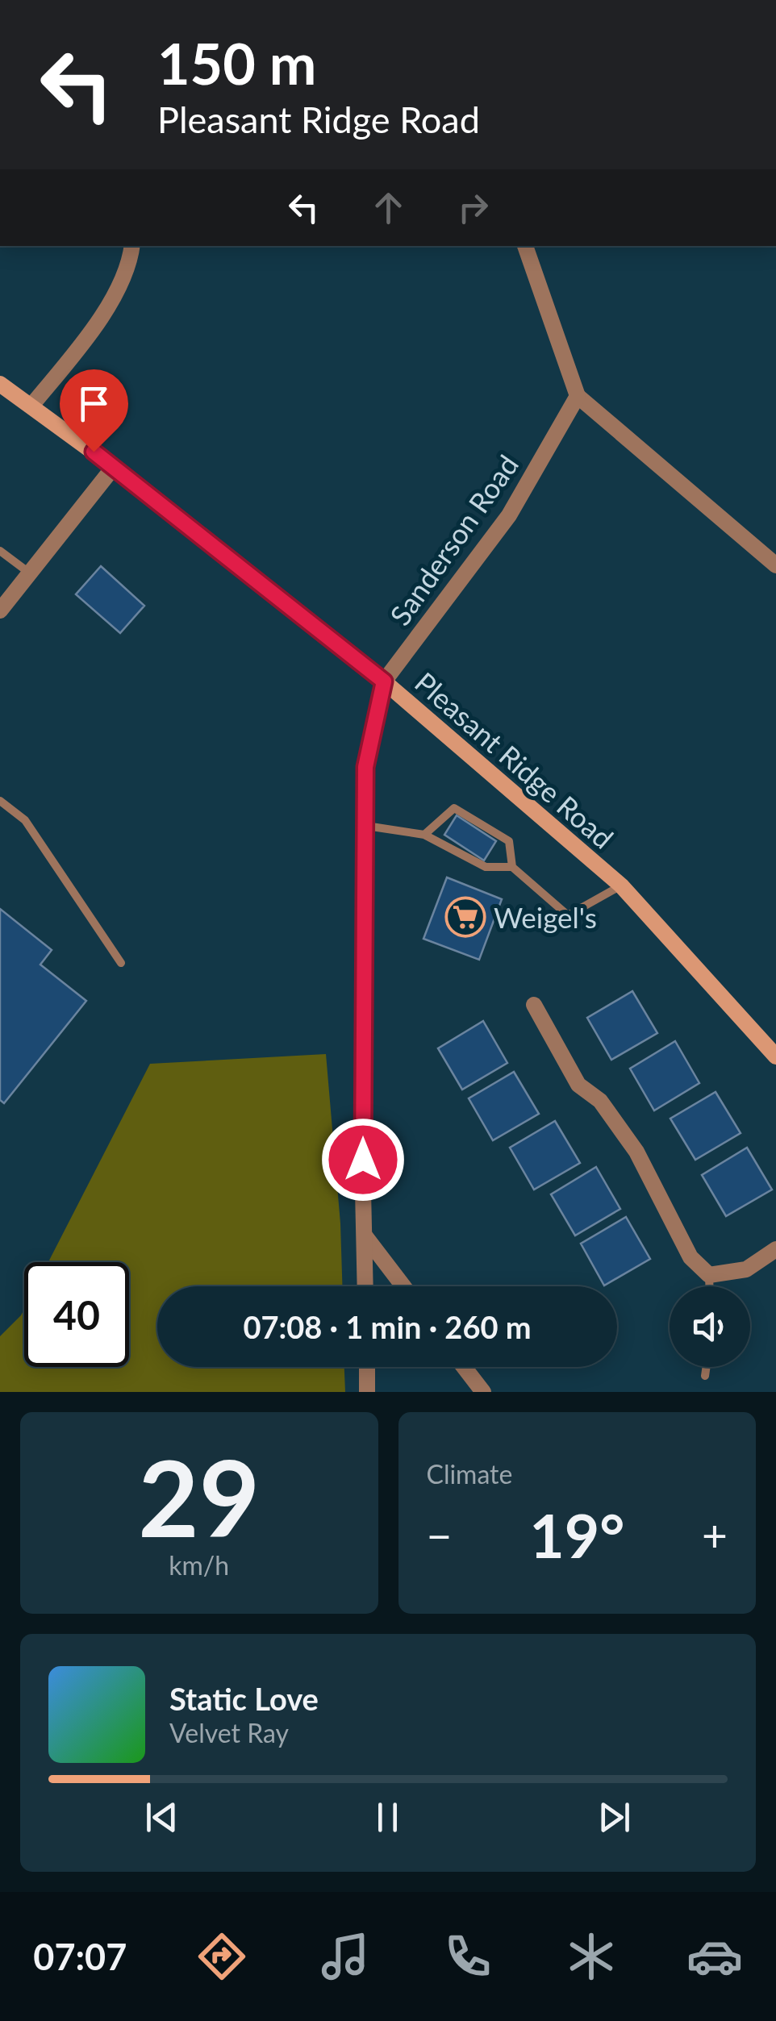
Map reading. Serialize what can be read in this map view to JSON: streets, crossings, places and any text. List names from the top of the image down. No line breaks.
{"streets":{"main road":["Pleasant Ridge Road"],"street":["Sanderson Road"]},"crossings":[["Sanderson Road","Pleasant Ridge Road"]],"places":{"supermarket":["Weigel's"]},"page":{"turn":["150 m","Pleasant Ridge Road"],"limit":"40","trip":"07:08 · 1 min · 260 m","tile":[["29","km/h"],"Climate"],"heat":["−","19°","+"],"song":["Static Love","Velvet Ray"],"tabs":"07:07"}}
